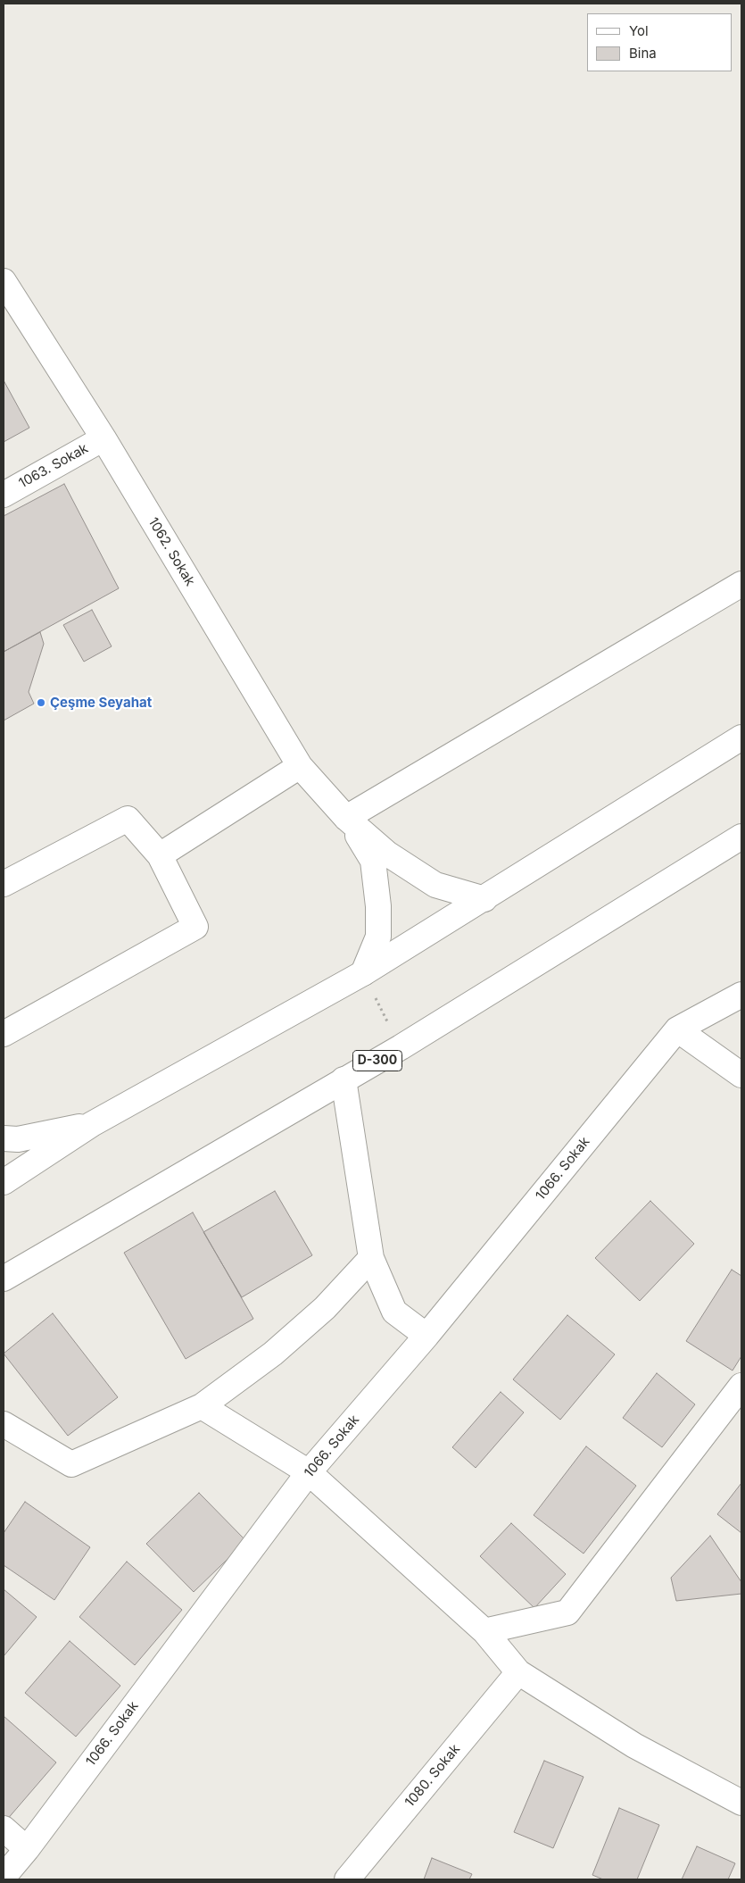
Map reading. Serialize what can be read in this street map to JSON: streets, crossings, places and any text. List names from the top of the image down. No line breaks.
{"streets":{"main road":["1063. Sokak","1062. Sokak","D-300","1066. Sokak","1080. Sokak"]},"crossings":[["1063. Sokak","1062. Sokak"]],"places":["Çeşme Seyahat"],"legend":["Yol","Bina"]}
